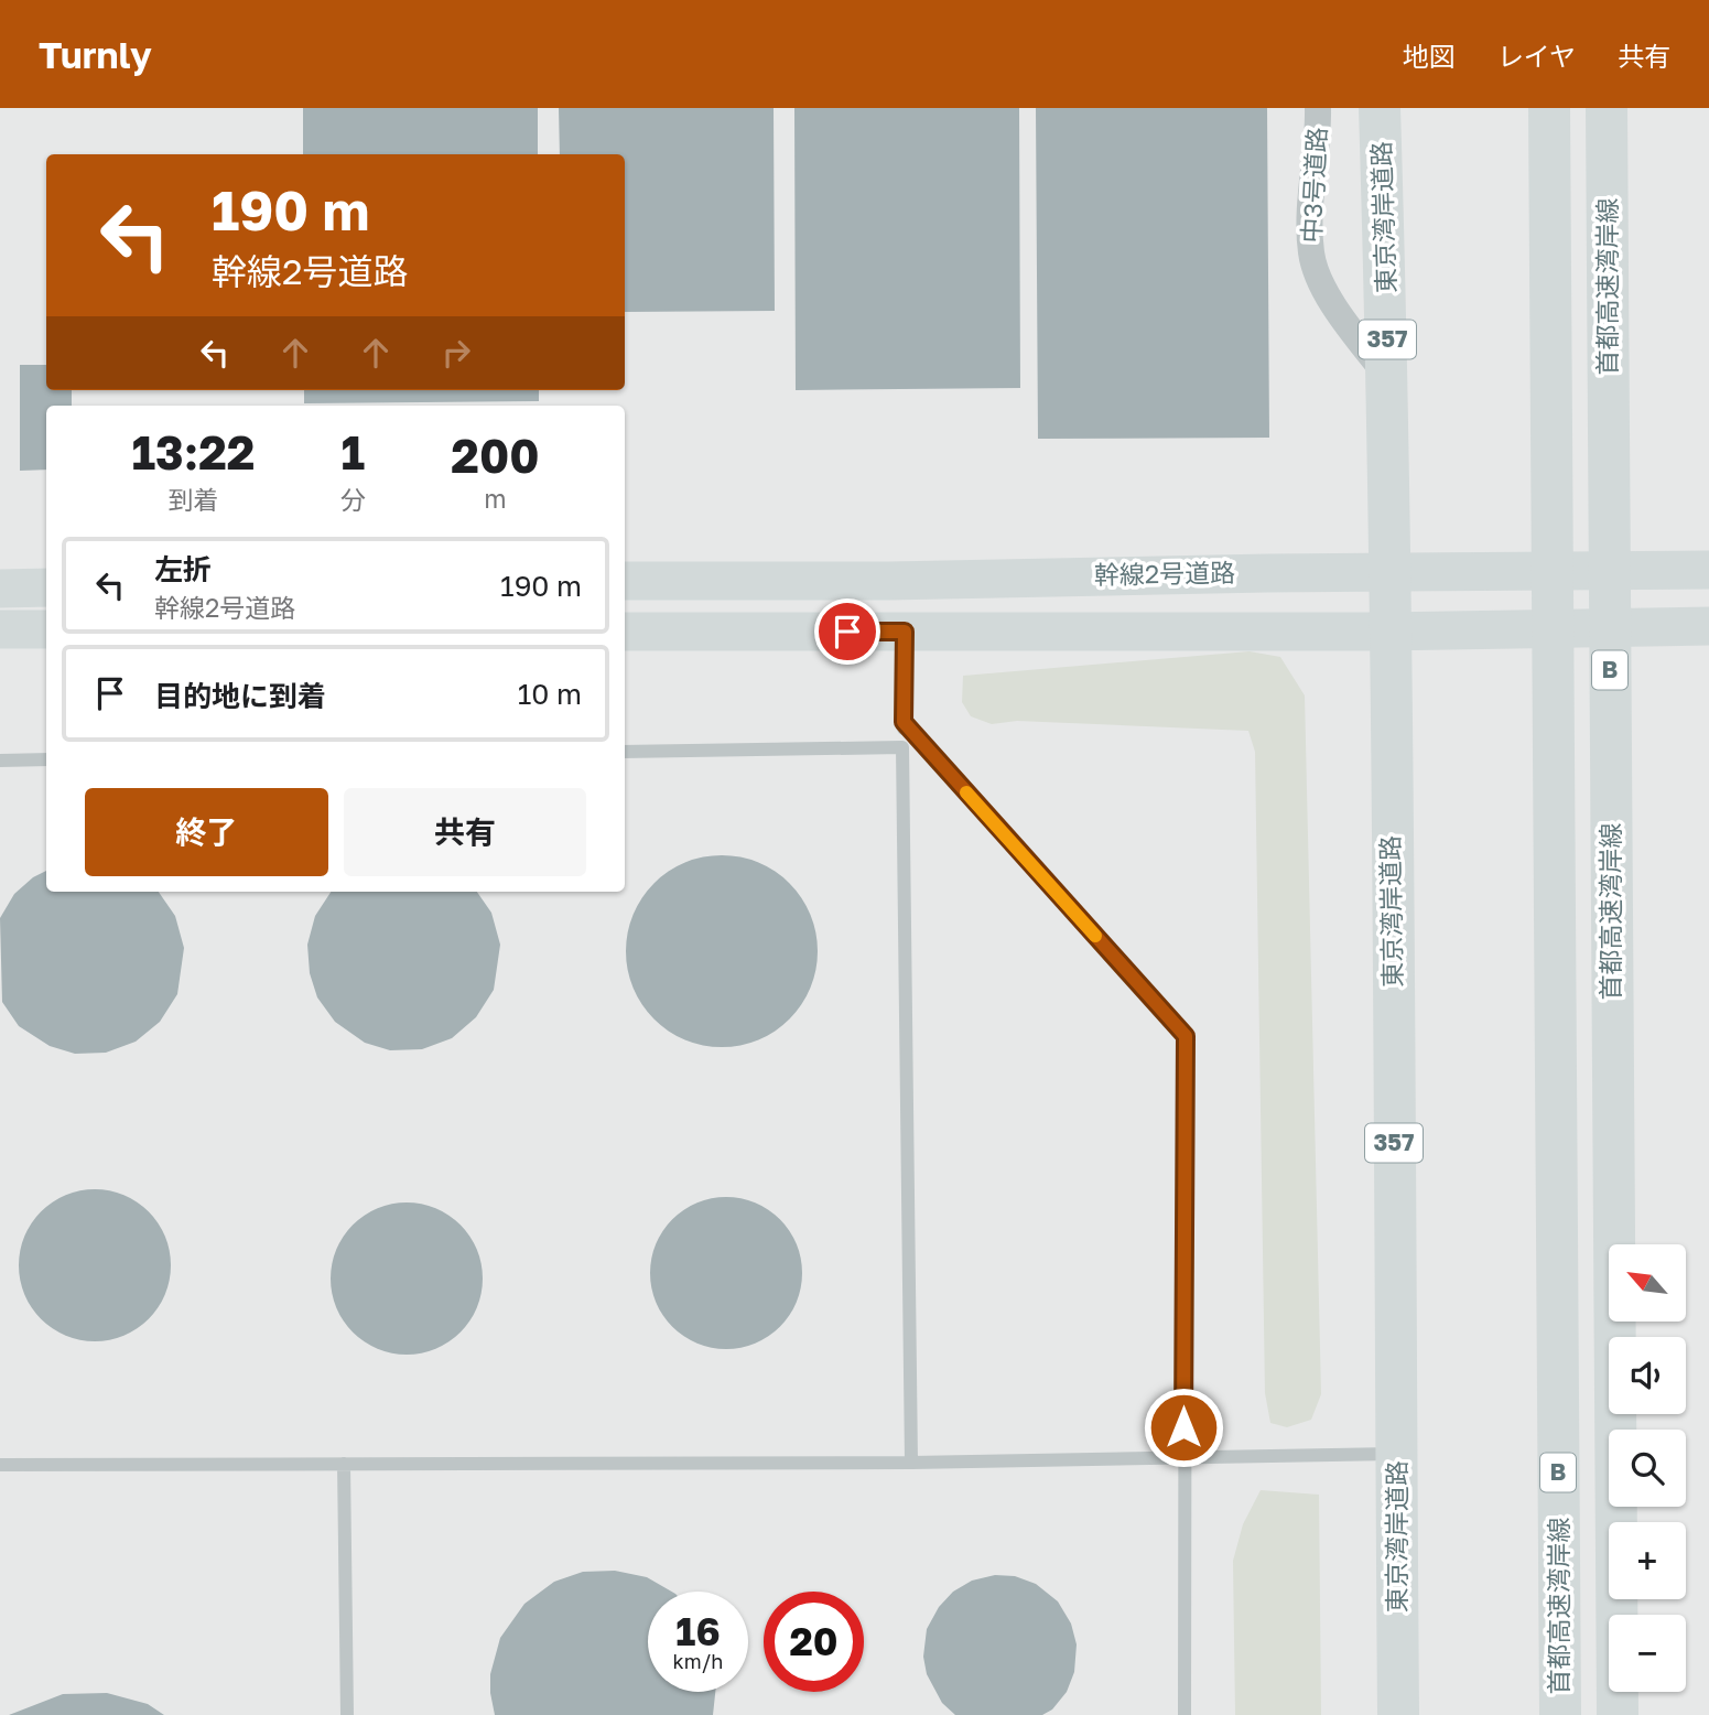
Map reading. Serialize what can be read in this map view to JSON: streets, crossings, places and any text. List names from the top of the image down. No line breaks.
{"streets":{"highway":["東京湾岸道路","首都高速湾岸線","357","B"],"street":["中3号道路","幹線2号道路"]},"crossings":[["中3号道路","東京湾岸道路"],["東京湾岸道路","幹線2号道路"]],"north":"top left","page":{"header":"Turnly","nav":["地図","レイヤ","共有"],"turn":["190 m","幹線2号道路"],"eta":["13:22","到着","1","分","200","m"],"list":[{"name":"左折","note":"幹線2号道路","value":"190 m"},{"name":"目的地に到着","value":"10 m"}],"buttons":["終了","共有"],"map_buttons":["+","−"],"speed":"16 km/h","limit":"20"}}
